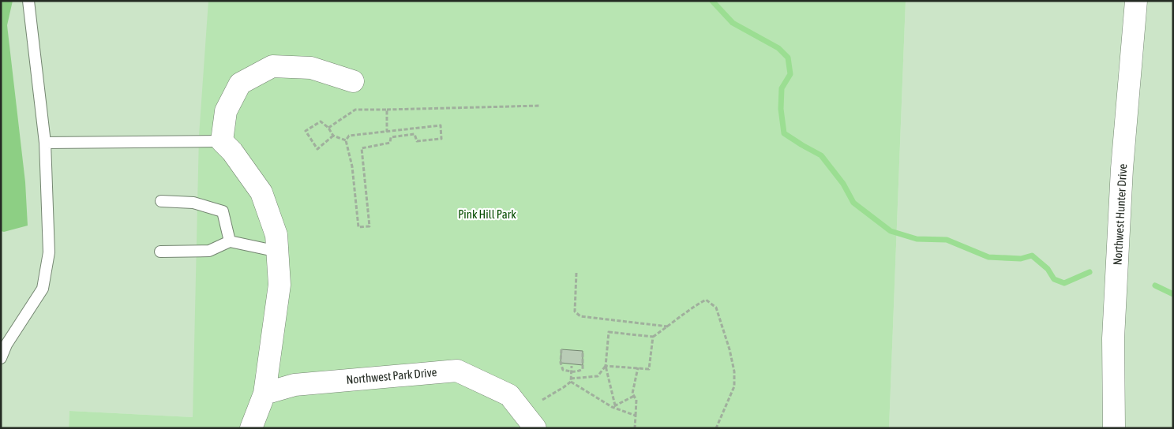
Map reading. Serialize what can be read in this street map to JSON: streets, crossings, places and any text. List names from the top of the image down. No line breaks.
{"streets":{"street":["Northwest Hunter Drive","Northwest Park Drive"]},"parks":["Pink Hill Park"]}
